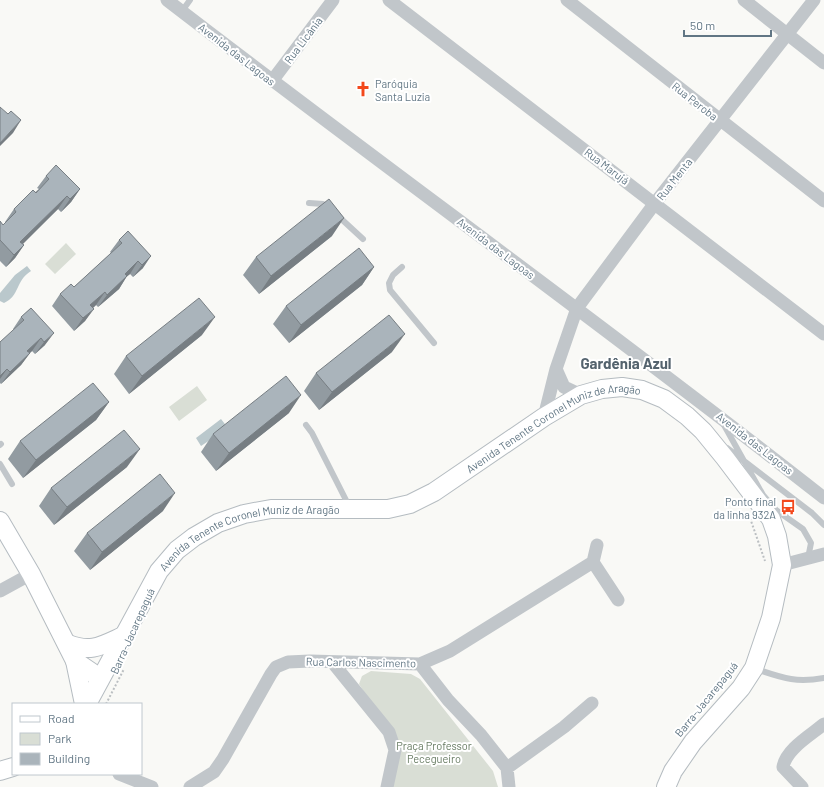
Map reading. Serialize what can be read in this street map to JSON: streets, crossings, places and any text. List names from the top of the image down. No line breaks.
{"streets":{"main road":["Avenida Tenente Coronel Muniz de Aragão"],"street":["Rua Licânia","Avenida das Lagoas","Rua Peroba","Rua Marujá","Rua Menta","Rua Carlos Nascimento"],"path":["Barra-Jacarepaguá"]},"crossings":[["Rua Licânia","Avenida das Lagoas"],["Avenida das Lagoas","Rua Menta"],["Rua Peroba","Rua Menta"],["Rua Marujá","Rua Menta"],["Rua Menta","Avenida Tenente Coronel Muniz de Aragão"]],"districts":["Gardênia Azul"],"parks":["Praça Professor Pecegueiro"],"places":{"church":["Paróquia Santa Luzia"],"bus stop":["Ponto final da linha 932A"]},"legend":["Road","Park","Building"],"scale_bar":"50 m"}
